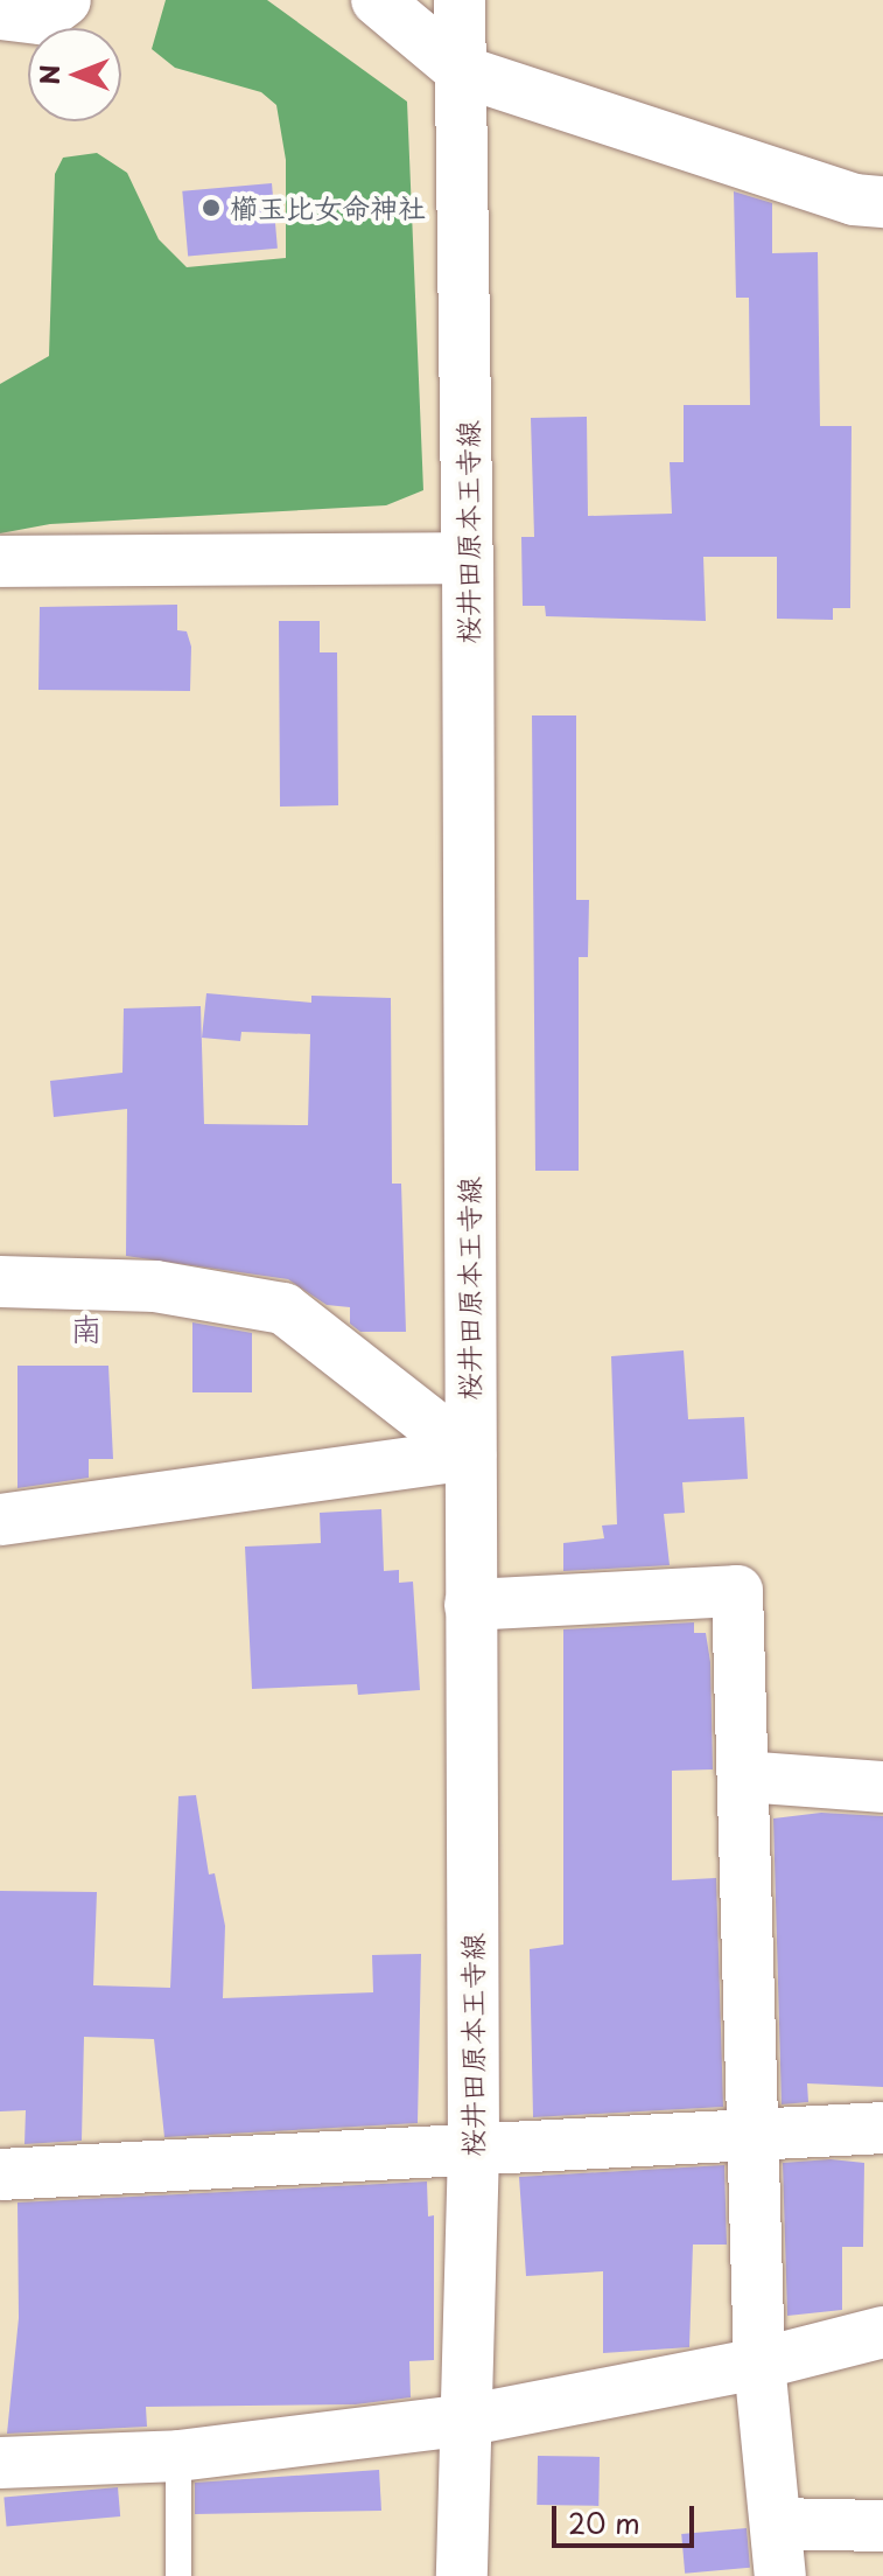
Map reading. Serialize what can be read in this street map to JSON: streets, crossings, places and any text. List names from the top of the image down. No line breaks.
{"streets":{"street":["桜井田原本王寺線"]},"districts":["南"],"places":["櫛玉比女命神社"],"scale_bar":"20 m","north":"left"}
